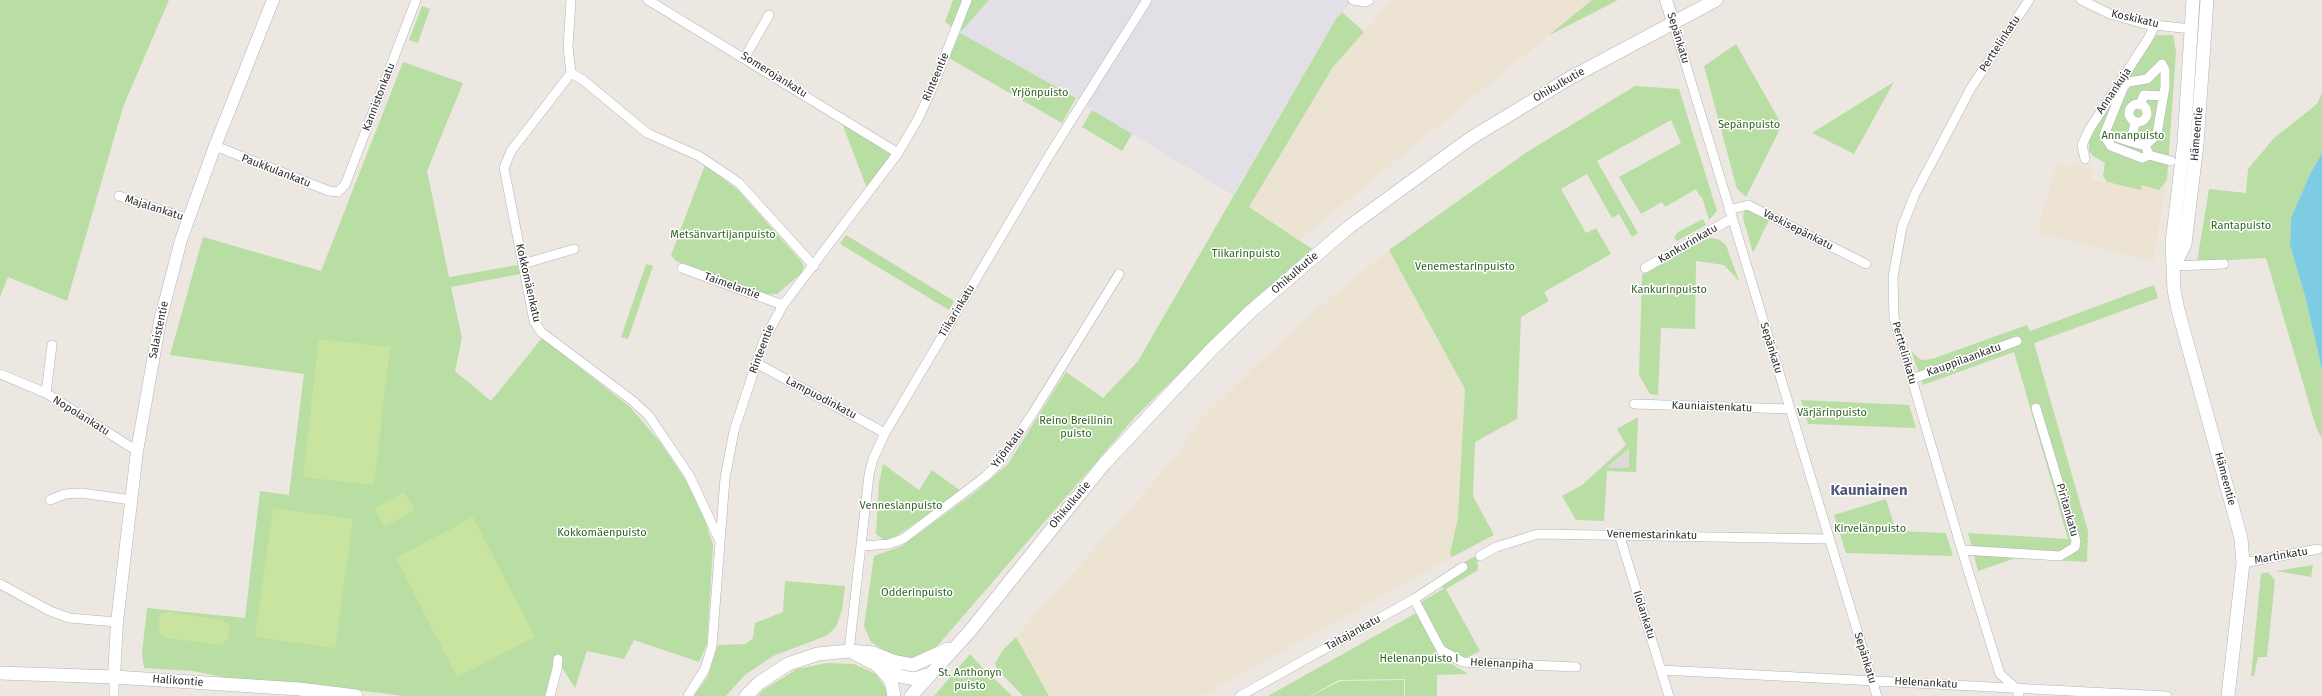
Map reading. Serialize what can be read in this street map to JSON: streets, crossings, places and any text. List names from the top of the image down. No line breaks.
{"streets":{"main road":["Ohikulkutie","Hämeentie","Halikontie"],"street":["Koskikatu","Sepänkatu","Perttelinkatu","Somerojankatu","Rinteentie","Annankuja","Kannistonkatu","Paukkulankatu","Majalankatu","Vaskisepänkatu","Kankurinkatu","Kokkomäenkatu","Taimelantie","Tiikarinkatu","Salaistentie","Kauppilaankatu","Lampuodinkatu","Kauniaistenkatu","Nopolankatu","Yrjönkatu","Piritankatu","Venemestarinkatu","Martinkatu","Ilolankatu","Taitajankatu","Helenanpiha","Helenankatu"]},"crossings":[["Koskikatu","Annankuja"],["Koskikatu","Hämeentie"],["Sepänkatu","Ohikulkutie"],["Sepänkatu","Vaskisepänkatu"],["Sepänkatu","Kankurinkatu"],["Sepänkatu","Kauniaistenkatu"],["Sepänkatu","Venemestarinkatu"],["Sepänkatu","Helenankatu"],["Perttelinkatu","Kauppilaankatu"],["Perttelinkatu","Piritankatu"],["Perttelinkatu","Helenankatu"],["Somerojankatu","Rinteentie"],["Rinteentie","Kokkomäenkatu"],["Rinteentie","Taimelantie"],["Rinteentie","Lampuodinkatu"],["Kannistonkatu","Paukkulankatu"],["Hämeentie","Martinkatu"],["Paukkulankatu","Salaistentie"],["Majalankatu","Salaistentie"],["Vaskisepänkatu","Kankurinkatu"],["Tiikarinkatu","Lampuodinkatu"],["Tiikarinkatu","Yrjönkatu"],["Salaistentie","Nopolankatu"],["Salaistentie","Halikontie"],["Venemestarinkatu","Ilolankatu"],["Ilolankatu","Helenankatu"],["Taitajankatu","Helenanpiha"]],"districts":["Kauniainen"],"parks":["Yrjönpuisto","Sepänpuisto","Annanpuisto","Rantapuisto","Metsänvartijanpuisto","Tiikarinpuisto","Venemestarinpuisto","Kankurinpuisto","Värjärinpuisto","Reino Breilinin puisto","Venneslanpuisto","Kirvelänpuisto","Kokkomäenpuisto","Odderinpuisto","Helenanpuisto I","St. Anthonyn puisto"]}
